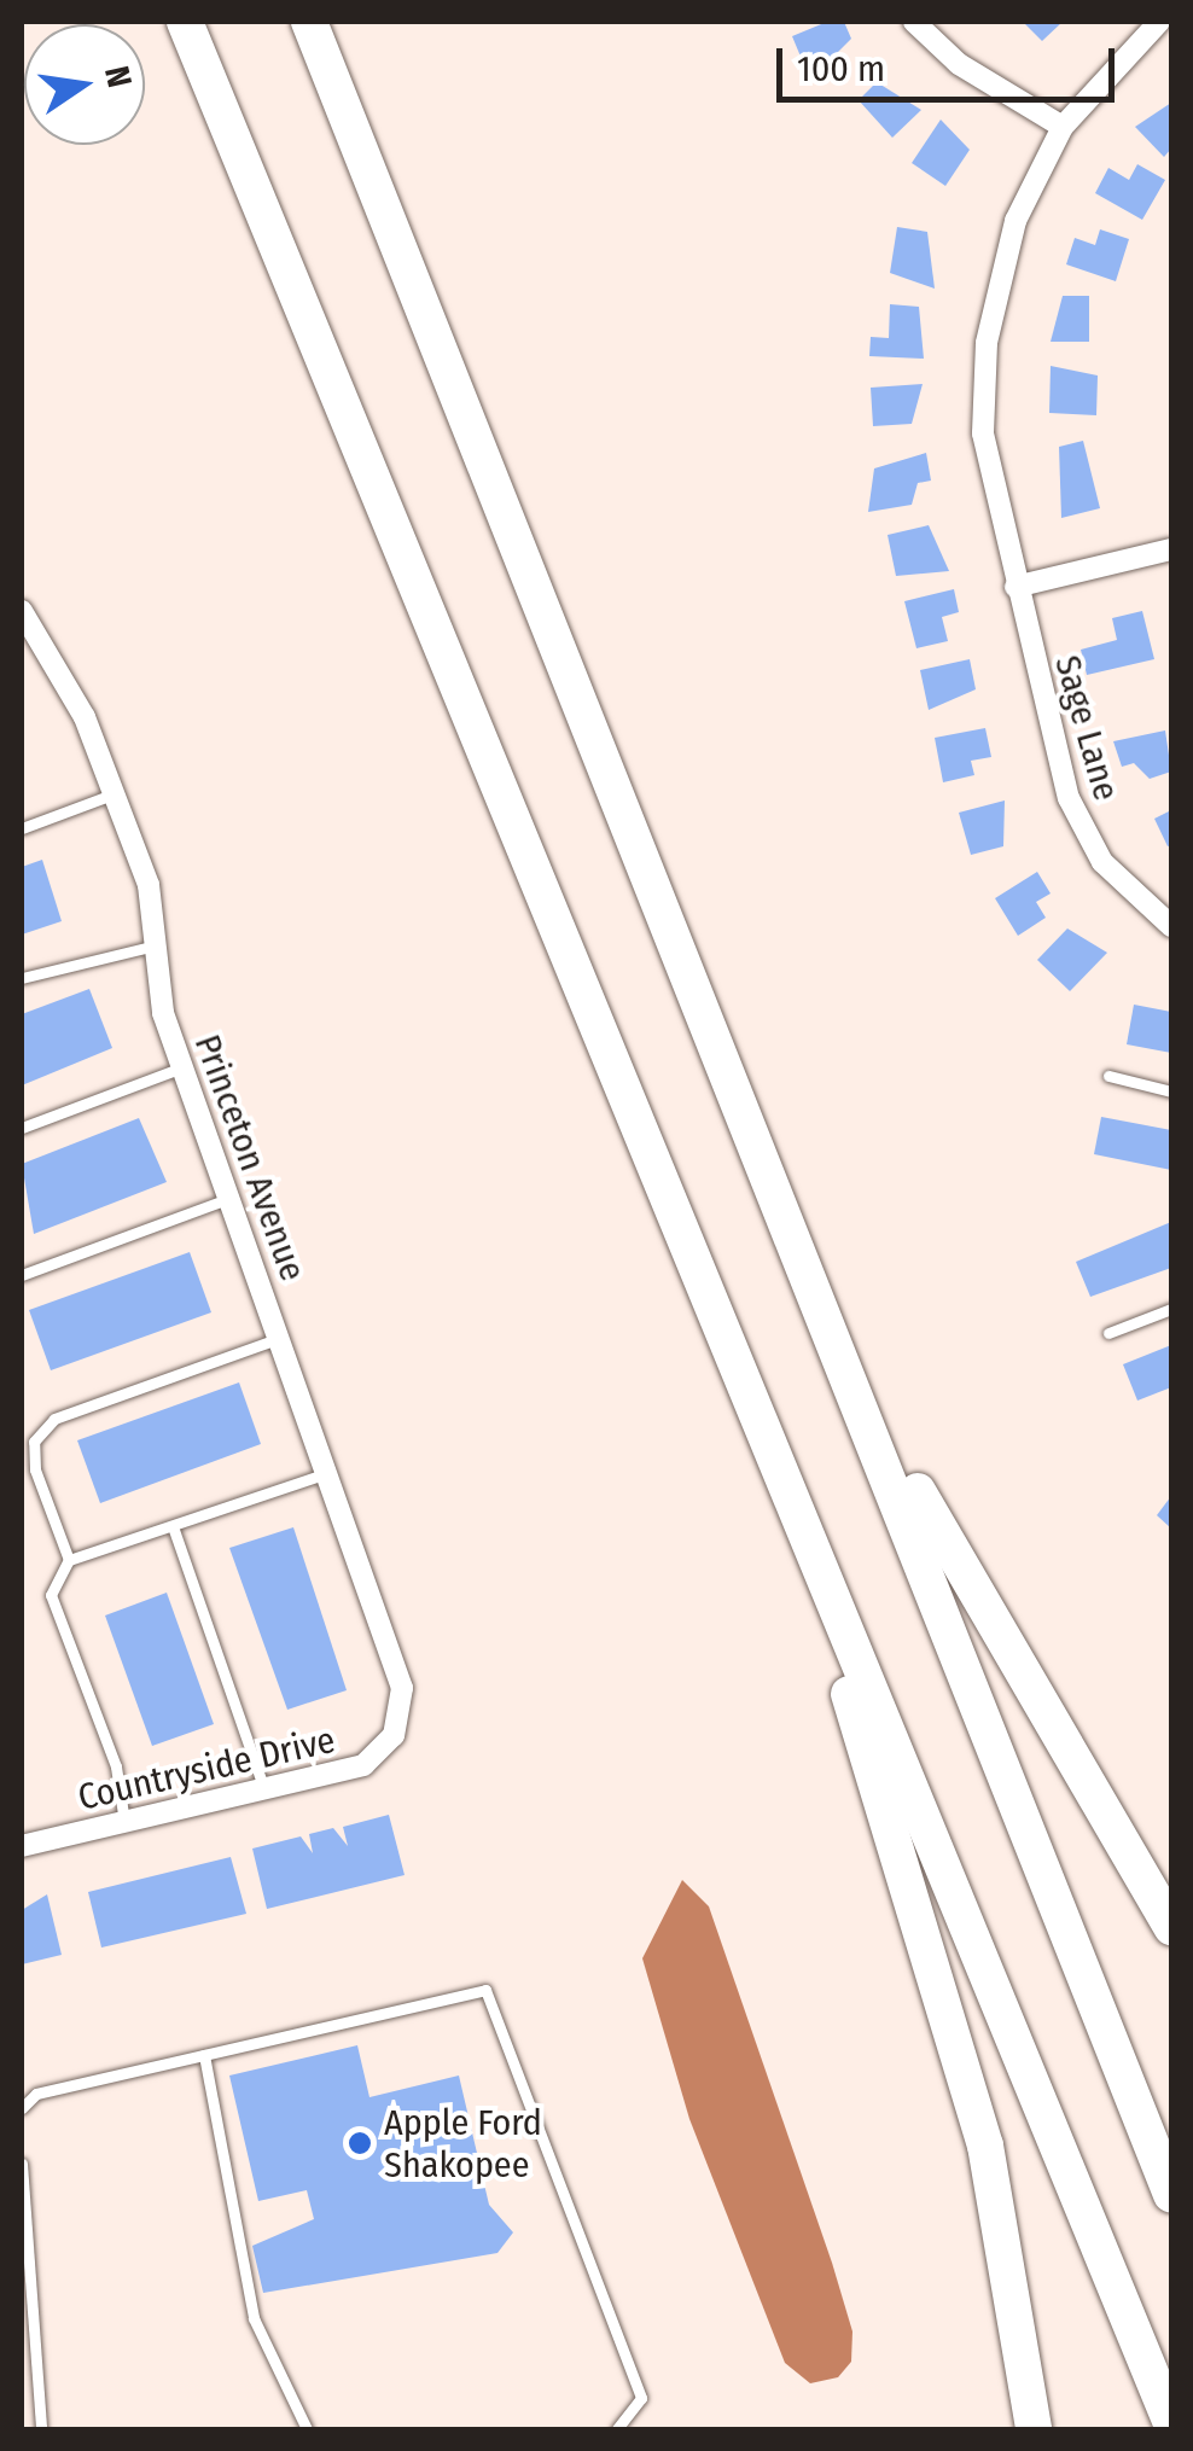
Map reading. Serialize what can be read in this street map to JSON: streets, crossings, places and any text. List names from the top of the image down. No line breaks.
{"streets":{"street":["Sage Lane","Princeton Avenue","Countryside Drive"]},"crossings":[["Princeton Avenue","Countryside Drive"]],"places":["Apple Ford Shakopee"],"scale_bar":"100 m","north":"right"}
